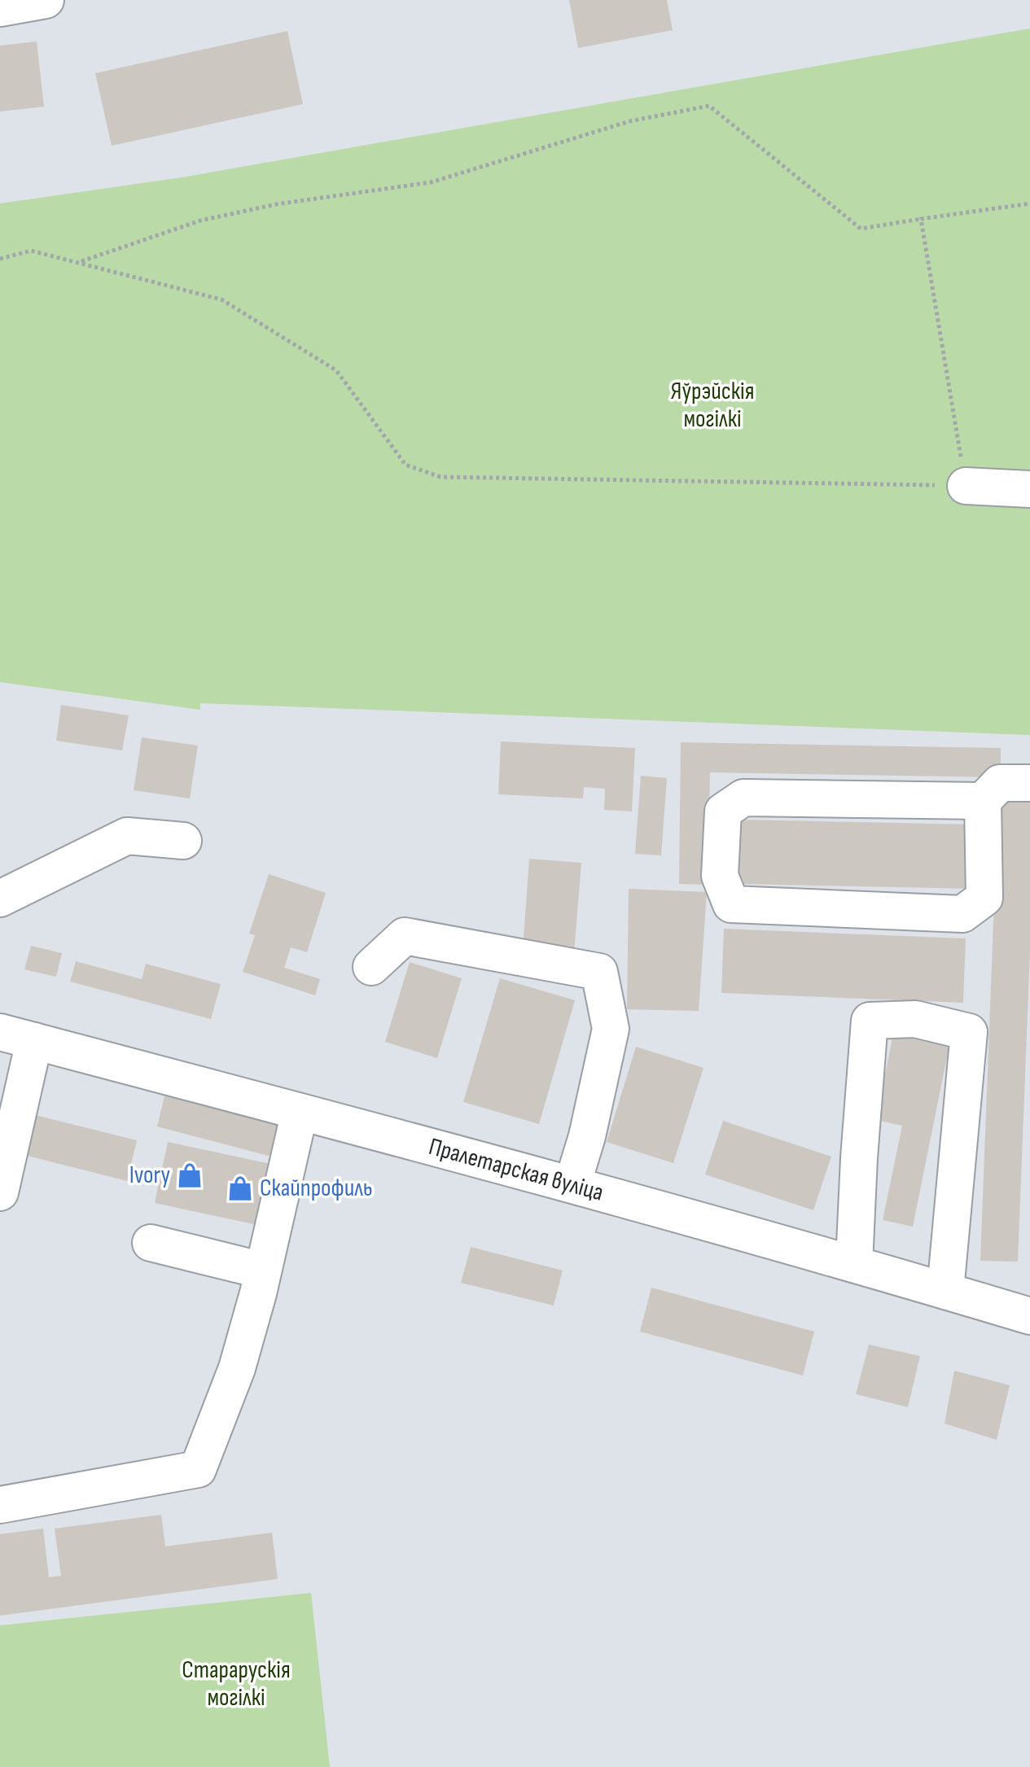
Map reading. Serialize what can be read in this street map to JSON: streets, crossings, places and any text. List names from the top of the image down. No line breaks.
{"streets":{"street":["Пралетарская вуліца"]},"parks":["Яўрэйскія могілкі","Старарускія могілкі"],"places":{"shop":["Ivory","Скайпрофиль"]}}
